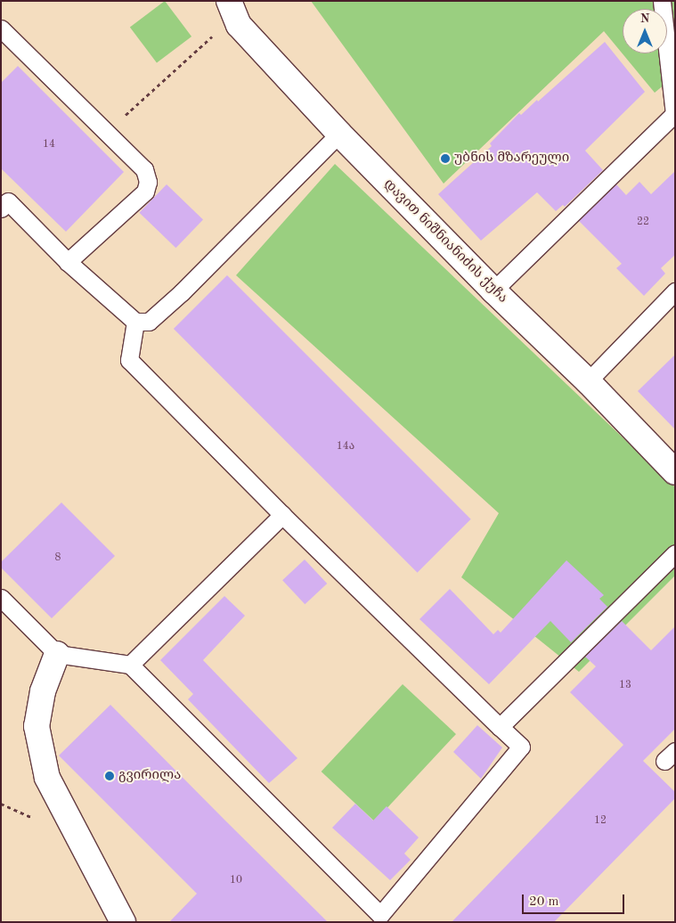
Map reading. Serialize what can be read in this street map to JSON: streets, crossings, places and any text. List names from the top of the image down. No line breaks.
{"streets":{"street":["დავით ნიშნიანიძის ქუჩა"]},"places":["უბნის მზარეული","გვირილა"],"house_numbers":["14","22","14ა","8","13","12","10"],"scale_bar":"20 m","north":"top"}
